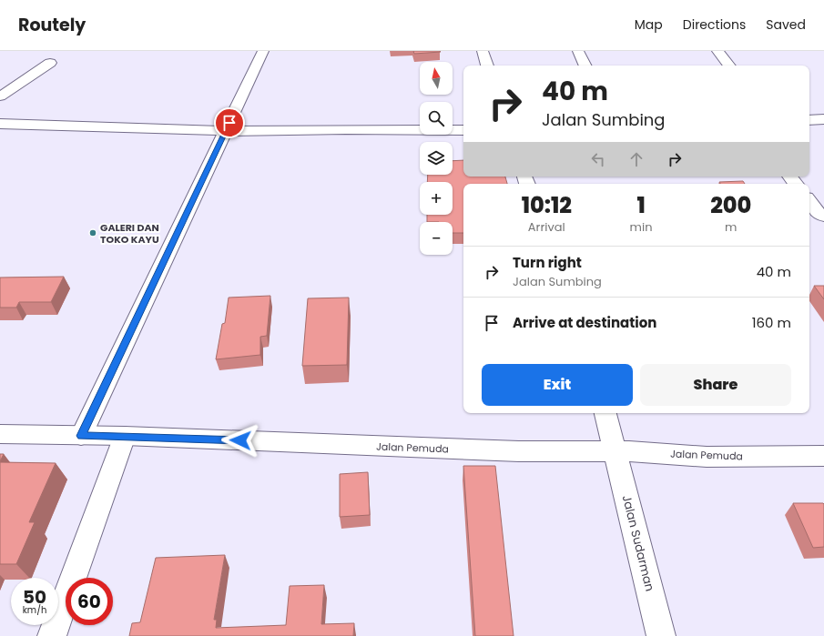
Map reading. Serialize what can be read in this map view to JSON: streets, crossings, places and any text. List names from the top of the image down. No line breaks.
{"streets":{"main road":["Jalan Pemuda","Jalan Sudarman"]},"crossings":[["Jalan Pemuda","Jalan Sudarman"]],"places":["GALERI DAN TOKO KAYU"],"north":"top","page":{"header":"Routely","nav":["Map","Directions","Saved"],"map_buttons":["+","−"],"turn":["40 m","Jalan Sumbing"],"eta":["10:12","Arrival","1","min","200","m"],"list":[{"name":"Turn right","note":"Jalan Sumbing","value":"40 m"},{"name":"Arrive at destination","value":"160 m"}],"buttons":["Exit","Share"],"speed":"50 km/h","limit":"60"}}
